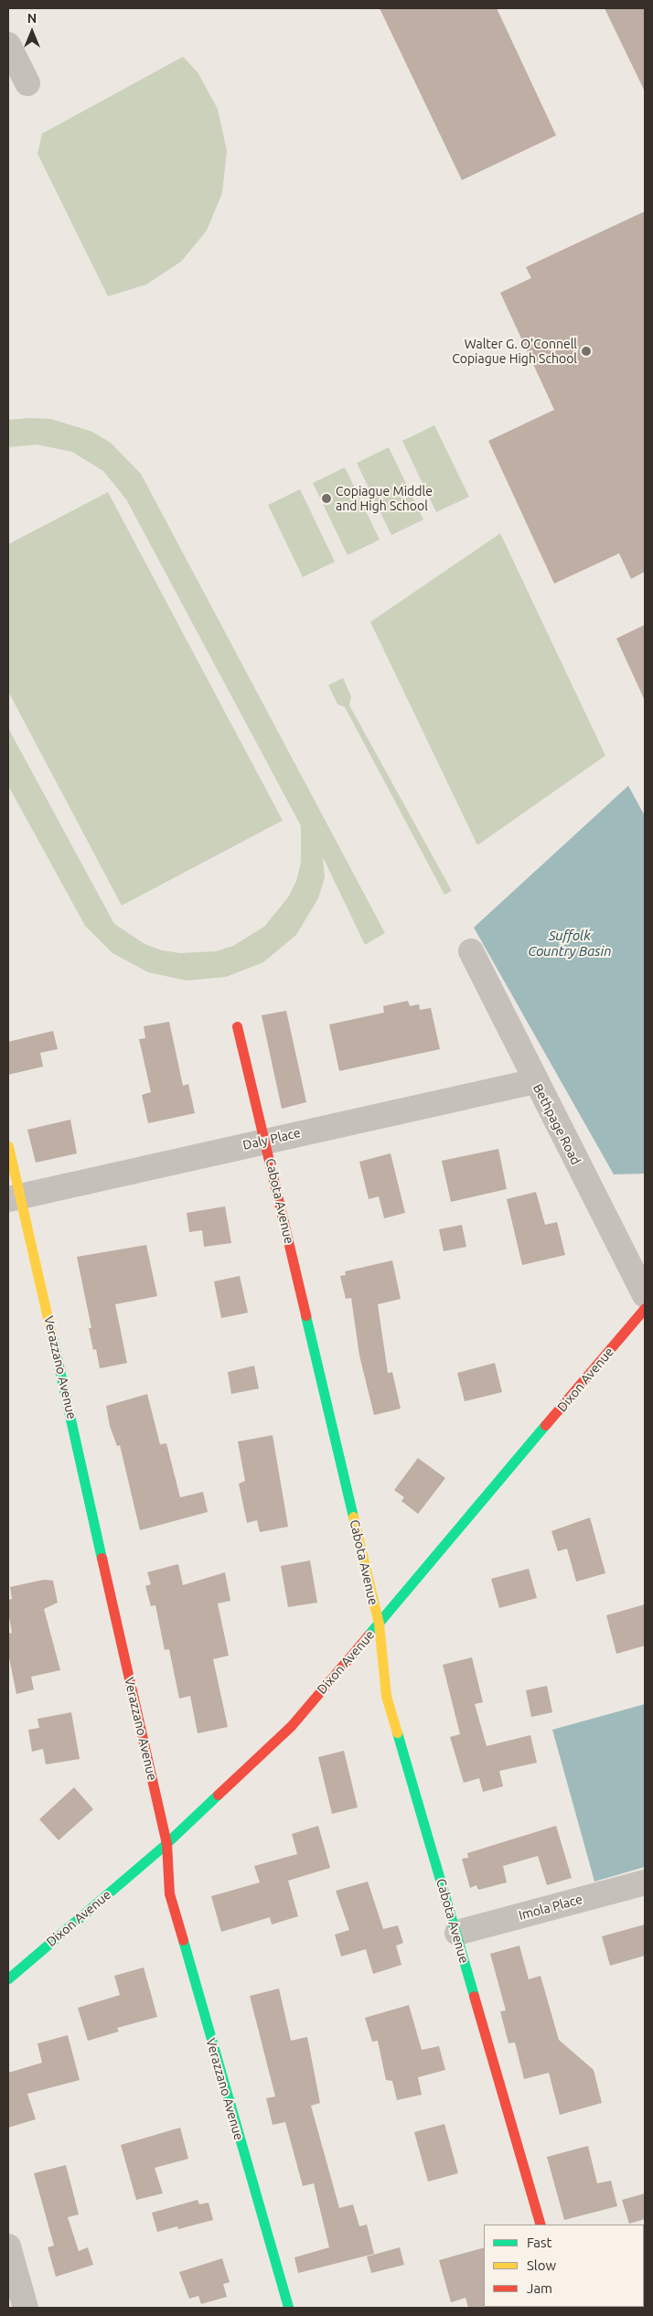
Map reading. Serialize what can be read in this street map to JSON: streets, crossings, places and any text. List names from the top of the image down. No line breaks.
{"streets":{"street":["Bethpage Road","Daly Place","Cabota Avenue","Verazzano Avenue","Dixon Avenue","Imola Place"]},"crossings":[["Bethpage Road","Daly Place"],["Daly Place","Cabota Avenue"],["Daly Place","Verazzano Avenue"],["Cabota Avenue","Dixon Avenue"],["Cabota Avenue","Imola Place"],["Verazzano Avenue","Dixon Avenue"]],"water":["Suffolk Country Basin"],"places":["Walter G. O'Connell Copiague High School","Copiague Middle and High School"],"legend":["Fast","Slow","Jam"],"north":"top"}
